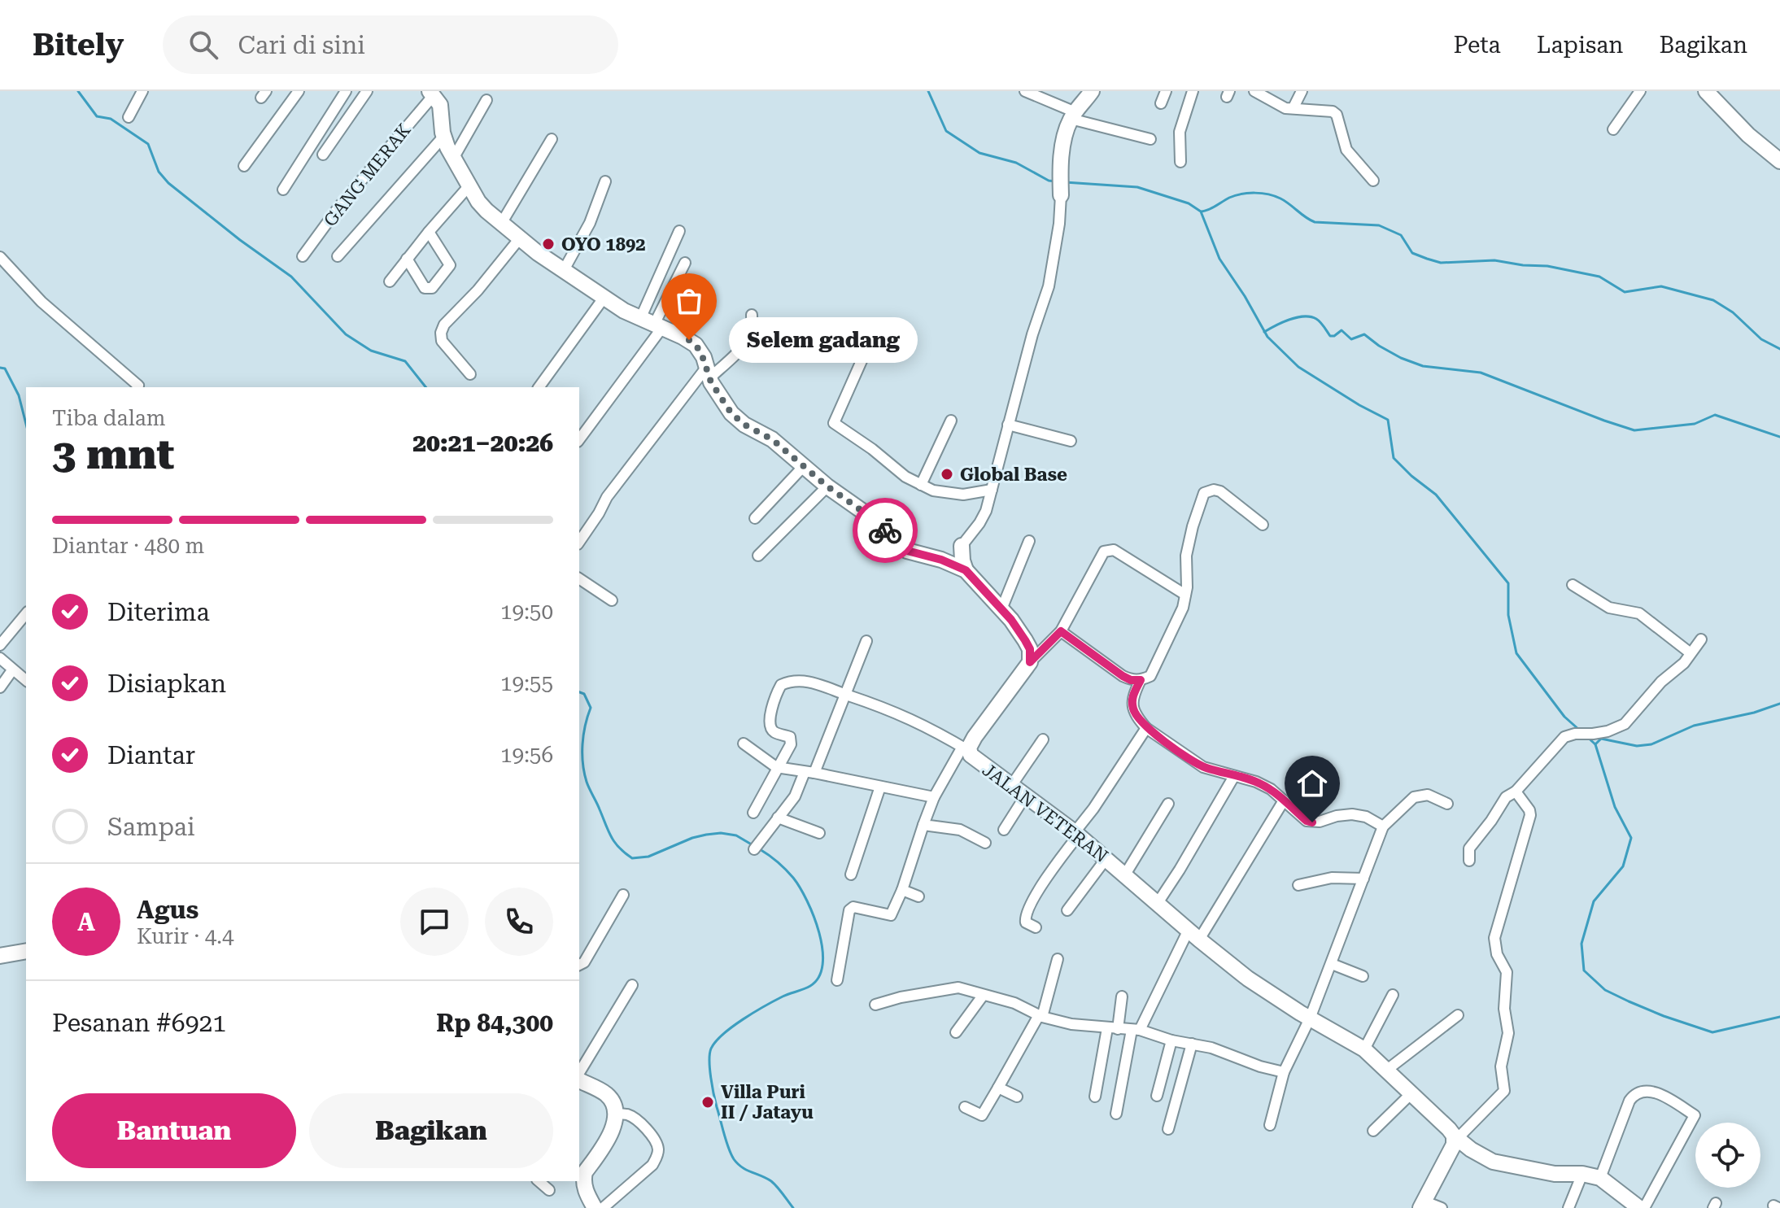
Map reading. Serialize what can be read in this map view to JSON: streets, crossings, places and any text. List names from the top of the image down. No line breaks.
{"streets":{"street":["GANG MERAK","JALAN VETERAN"]},"places":["OYO 1892","Selem gadang","Global Base","Villa Puri II / Jatayu"],"page":{"header":"Bitely","search":"Cari di sini","nav":["Peta","Lapisan","Bagikan"],"bubble":"Selem gadang","heading":["3 mnt","Tiba dalam","20:21–20:26"],"panel":["Agus","Kurir · 4.4","Pesanan #6921","Rp 84,300"],"bar":"Diantar · 480 m","list":[["Diterima","19:50"],["Disiapkan","19:55"],["Diantar","19:56"],"Sampai"],"round":"A","buttons":["Bantuan","Bagikan"]}}
